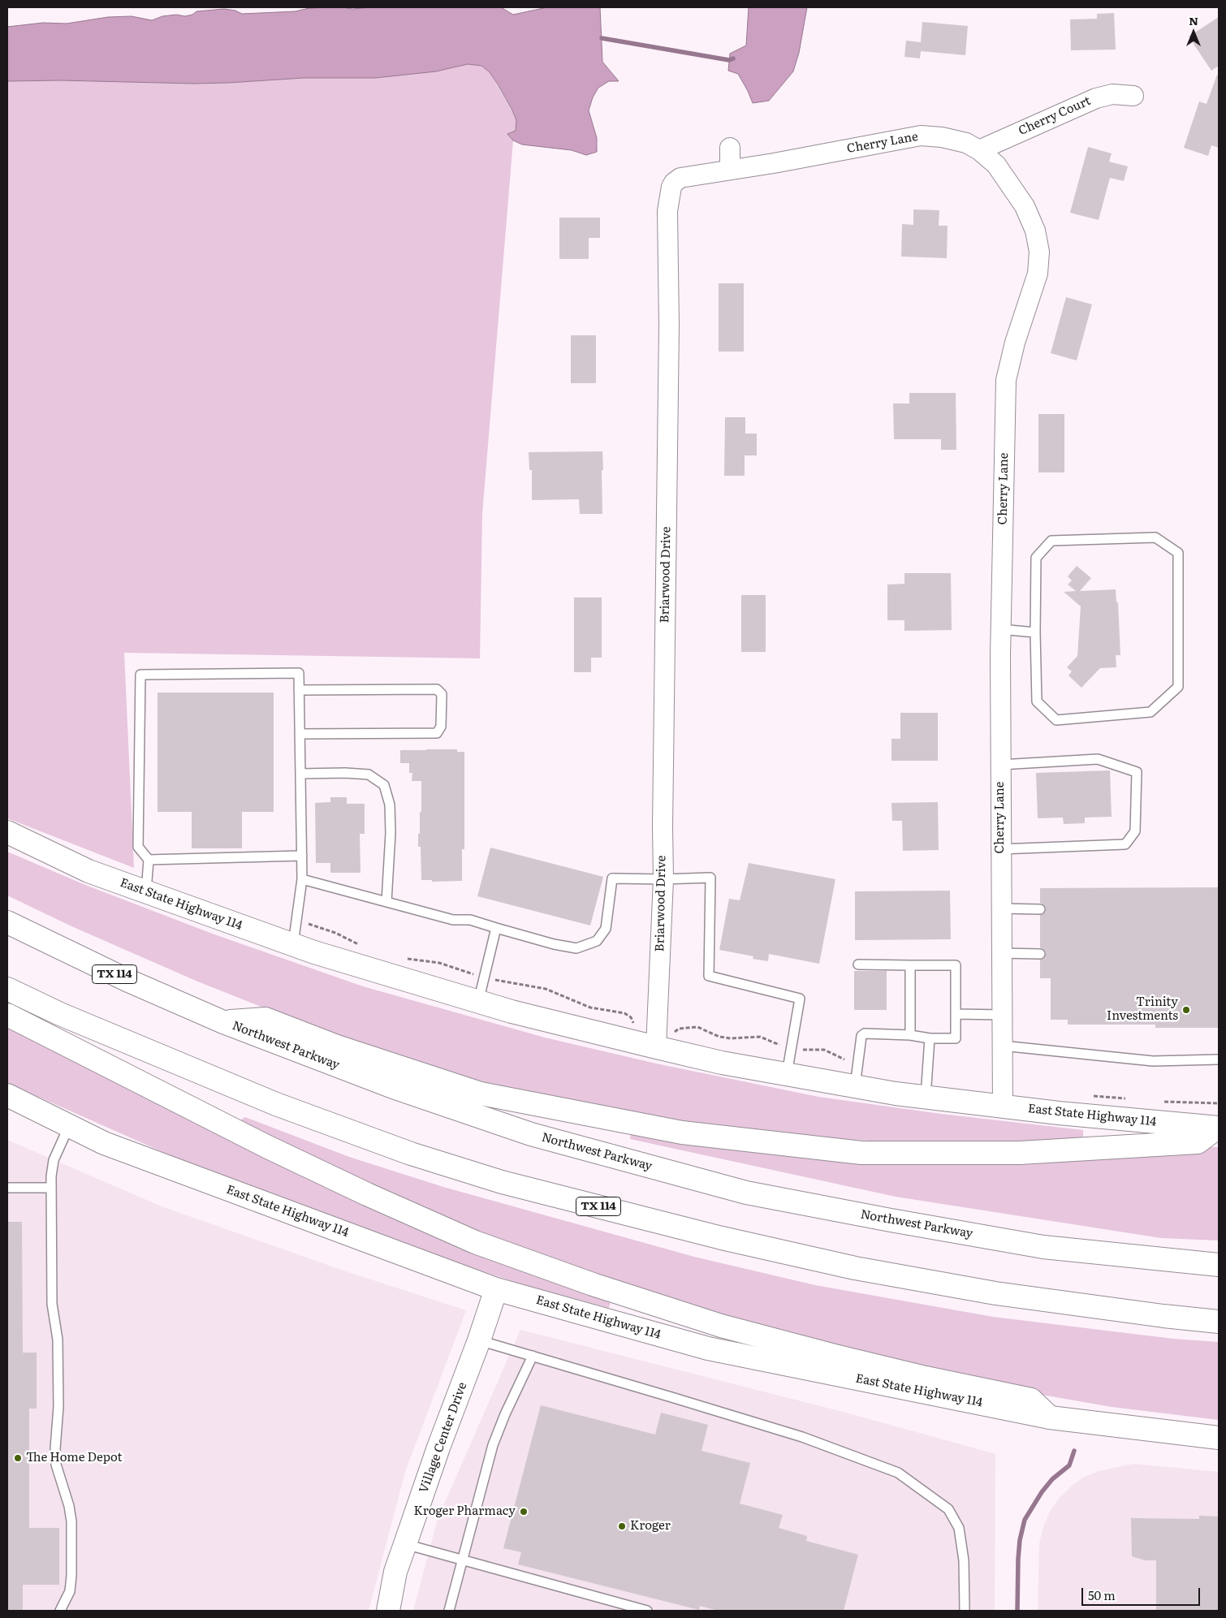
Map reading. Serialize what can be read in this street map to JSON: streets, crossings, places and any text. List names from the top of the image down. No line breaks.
{"streets":{"main road":["East State Highway 114","TX 114","Northwest Parkway","Village Center Drive"],"street":["Cherry Court","Cherry Lane","Briarwood Drive"]},"crossings":[["Cherry Court","Cherry Lane"],["Cherry Lane","Briarwood Drive"],["Cherry Lane","East State Highway 114"],["Briarwood Drive","East State Highway 114"],["East State Highway 114","Village Center Drive"]],"places":["Trinity Investments","The Home Depot","Kroger Pharmacy","Kroger"],"scale_bar":"50 m","north":"top"}
